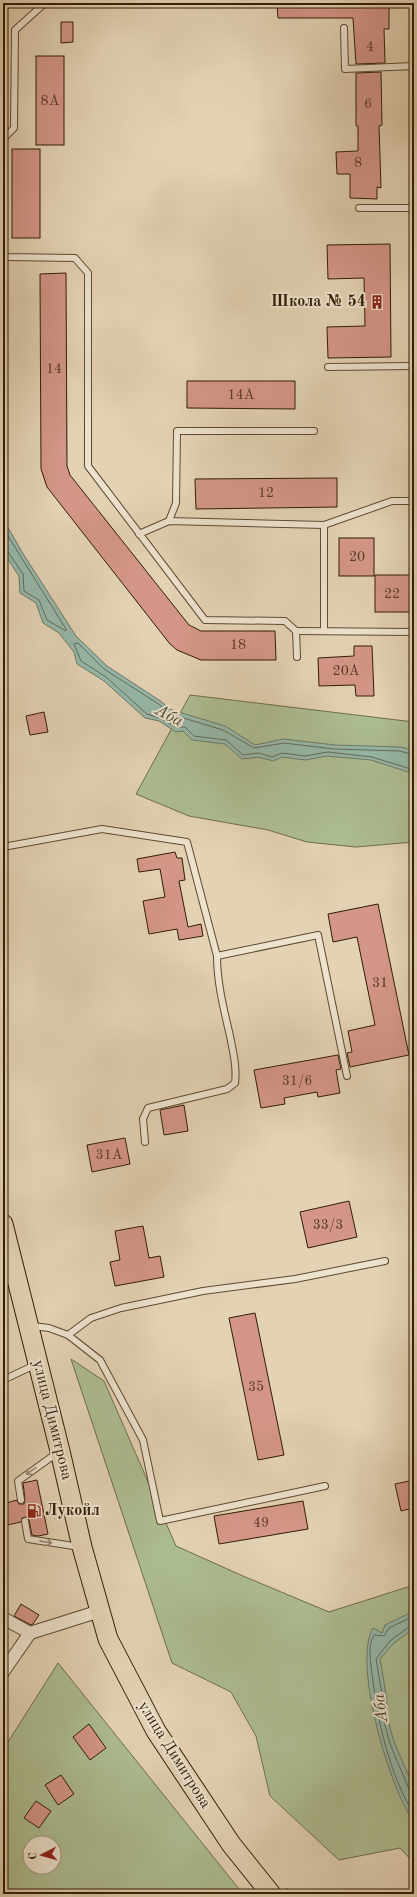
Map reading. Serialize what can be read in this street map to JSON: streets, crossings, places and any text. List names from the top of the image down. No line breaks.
{"streets":{"main road":["улица Димитрова"]},"water":["Аба"],"places":{"building":["Школа № 54"],"fuel station":["Лукойл"]},"house_numbers":["4","8А","6","8","14","14А","12","20","22","18","20А","31","31/6","31А","33/3","35","49"],"north":"left"}
